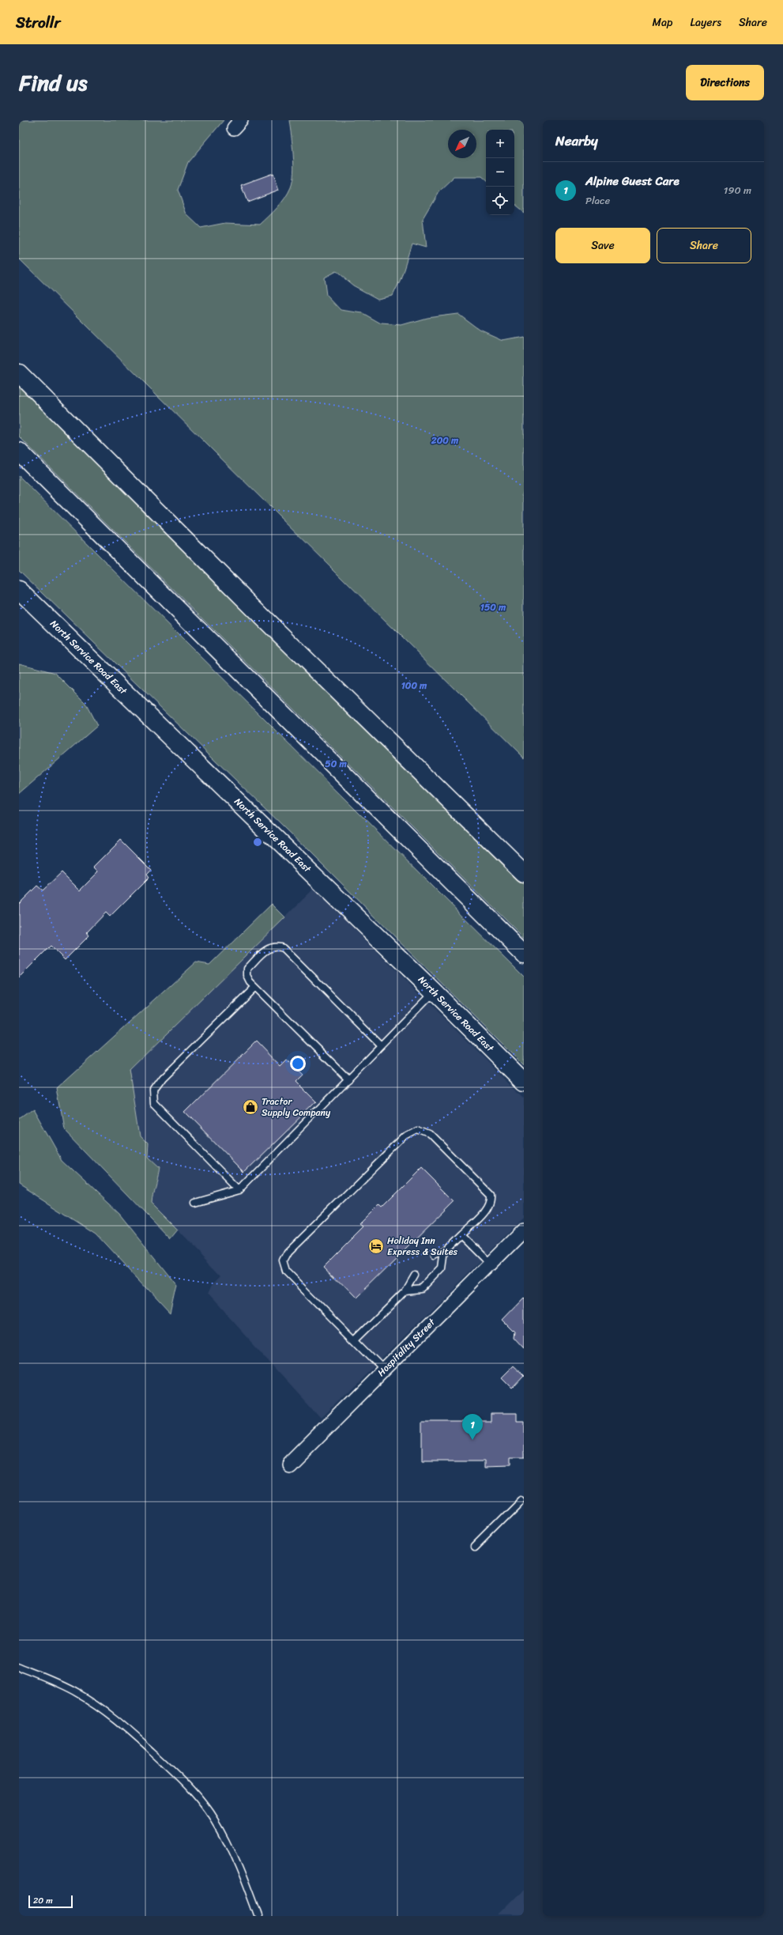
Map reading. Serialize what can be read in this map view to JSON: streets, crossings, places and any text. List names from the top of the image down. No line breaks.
{"streets":{"main road":["North Service Road East"],"street":["Hospitality Street"]},"places":{"shop":["Tractor Supply Company"],"hotel":["Holiday Inn Express & Suites"]},"scale_bar":"20 m","north":"bottom left","page":{"header":"Strollr","nav":["Map","Layers","Share"],"title":"Find us","buttons":["Directions",["Save","Share"]],"heading":"Nearby","map_buttons":["+","−"],"list":[{"mark":"1","name":"Alpine Guest Care","note":"Place","value":"190 m"}],"pins":"1","scale":"20 m"},"rings":["200 m","150 m","100 m","50 m"]}
